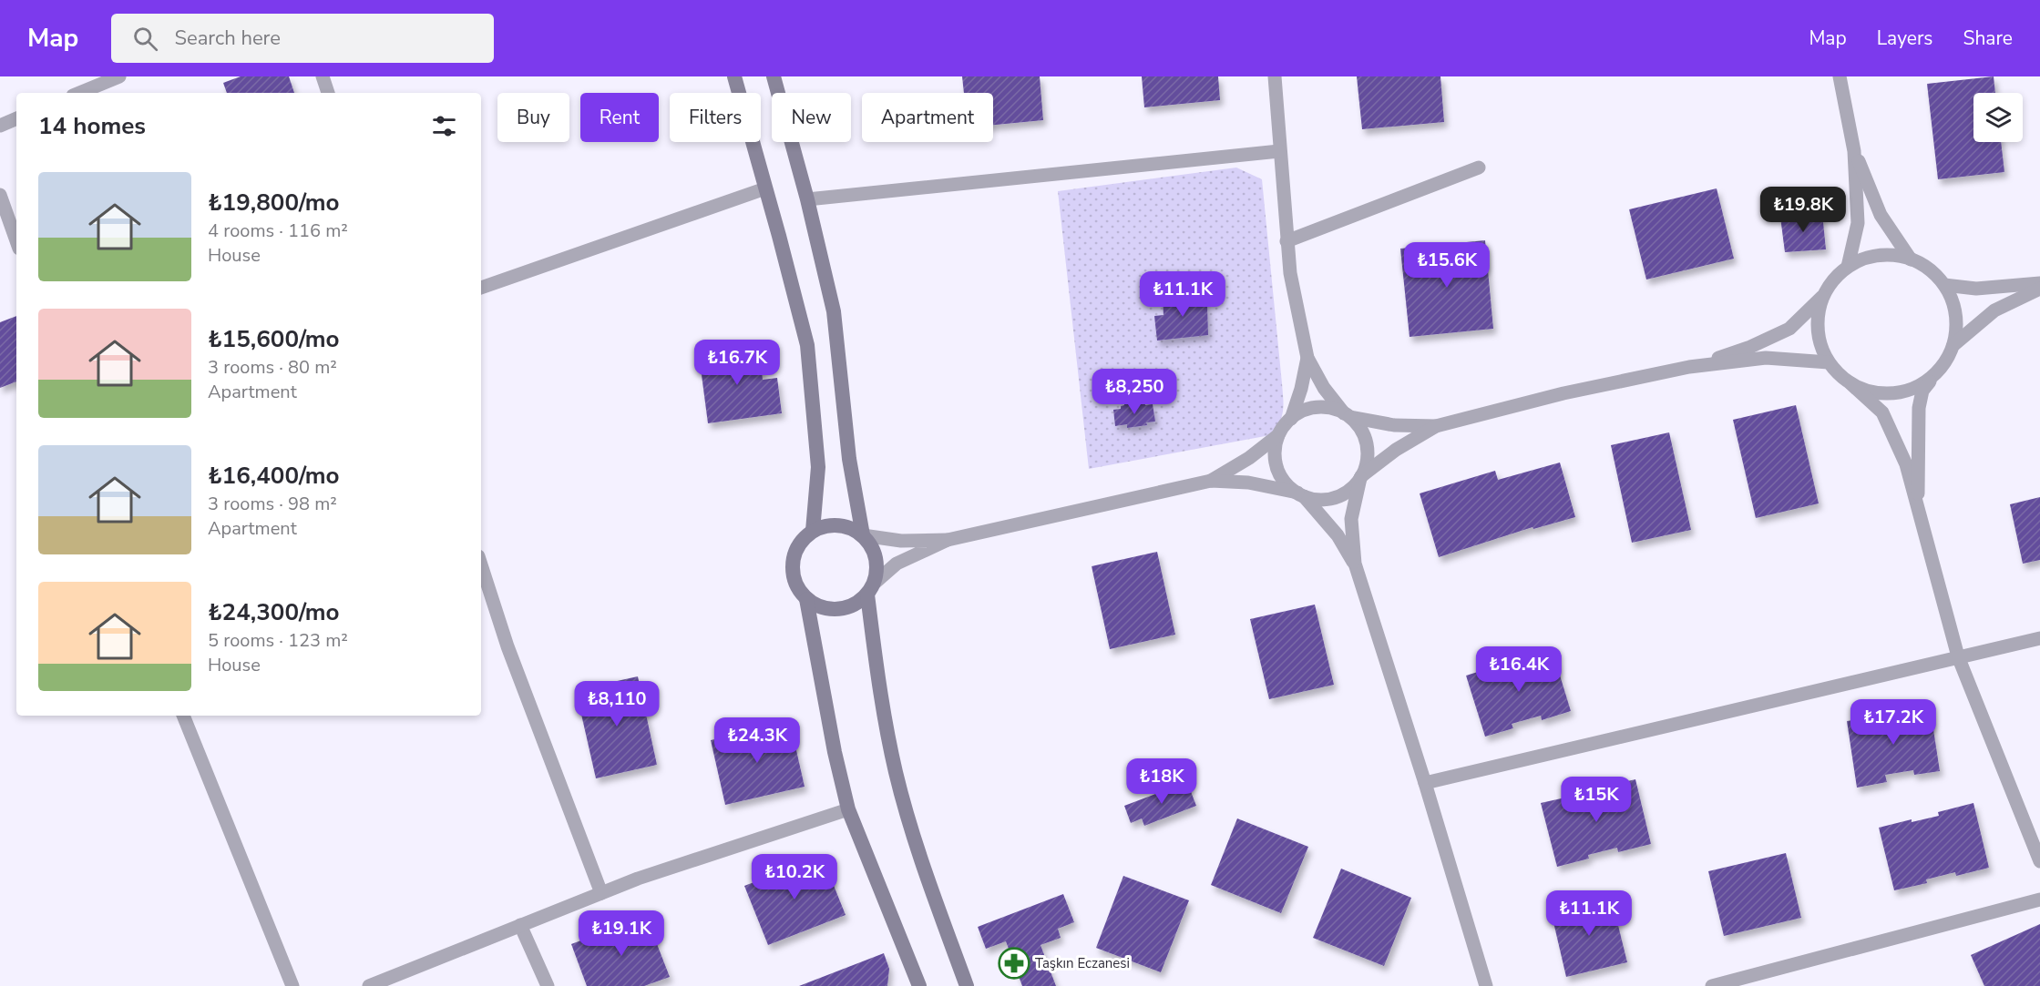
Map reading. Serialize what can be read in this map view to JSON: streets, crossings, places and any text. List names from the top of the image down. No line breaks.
{"places":{"pharmacy":["Taşkın Eczanesi"]},"page":{"header":"Map","search":"Search here","nav":["Map","Layers","Share"],"chip":["Buy","Rent","Filters","New","Apartment"],"heading":"14 homes","list":[{"name":"₺19,800/mo","note":"4 rooms · 116 m² · House"},{"name":"₺15,600/mo","note":"3 rooms · 80 m² · Apartment"},{"name":"₺16,400/mo","note":"3 rooms · 98 m² · Apartment"},{"name":"₺24,300/mo","note":"5 rooms · 123 m² · House"}],"price":["₺19.8K","₺15.6K","₺11.1K","₺16.7K","₺8,250","₺16.4K","₺8,110","₺17.2K","₺24.3K","₺18K","₺15K","₺10.2K","₺11.1K","₺19.1K"]}}
